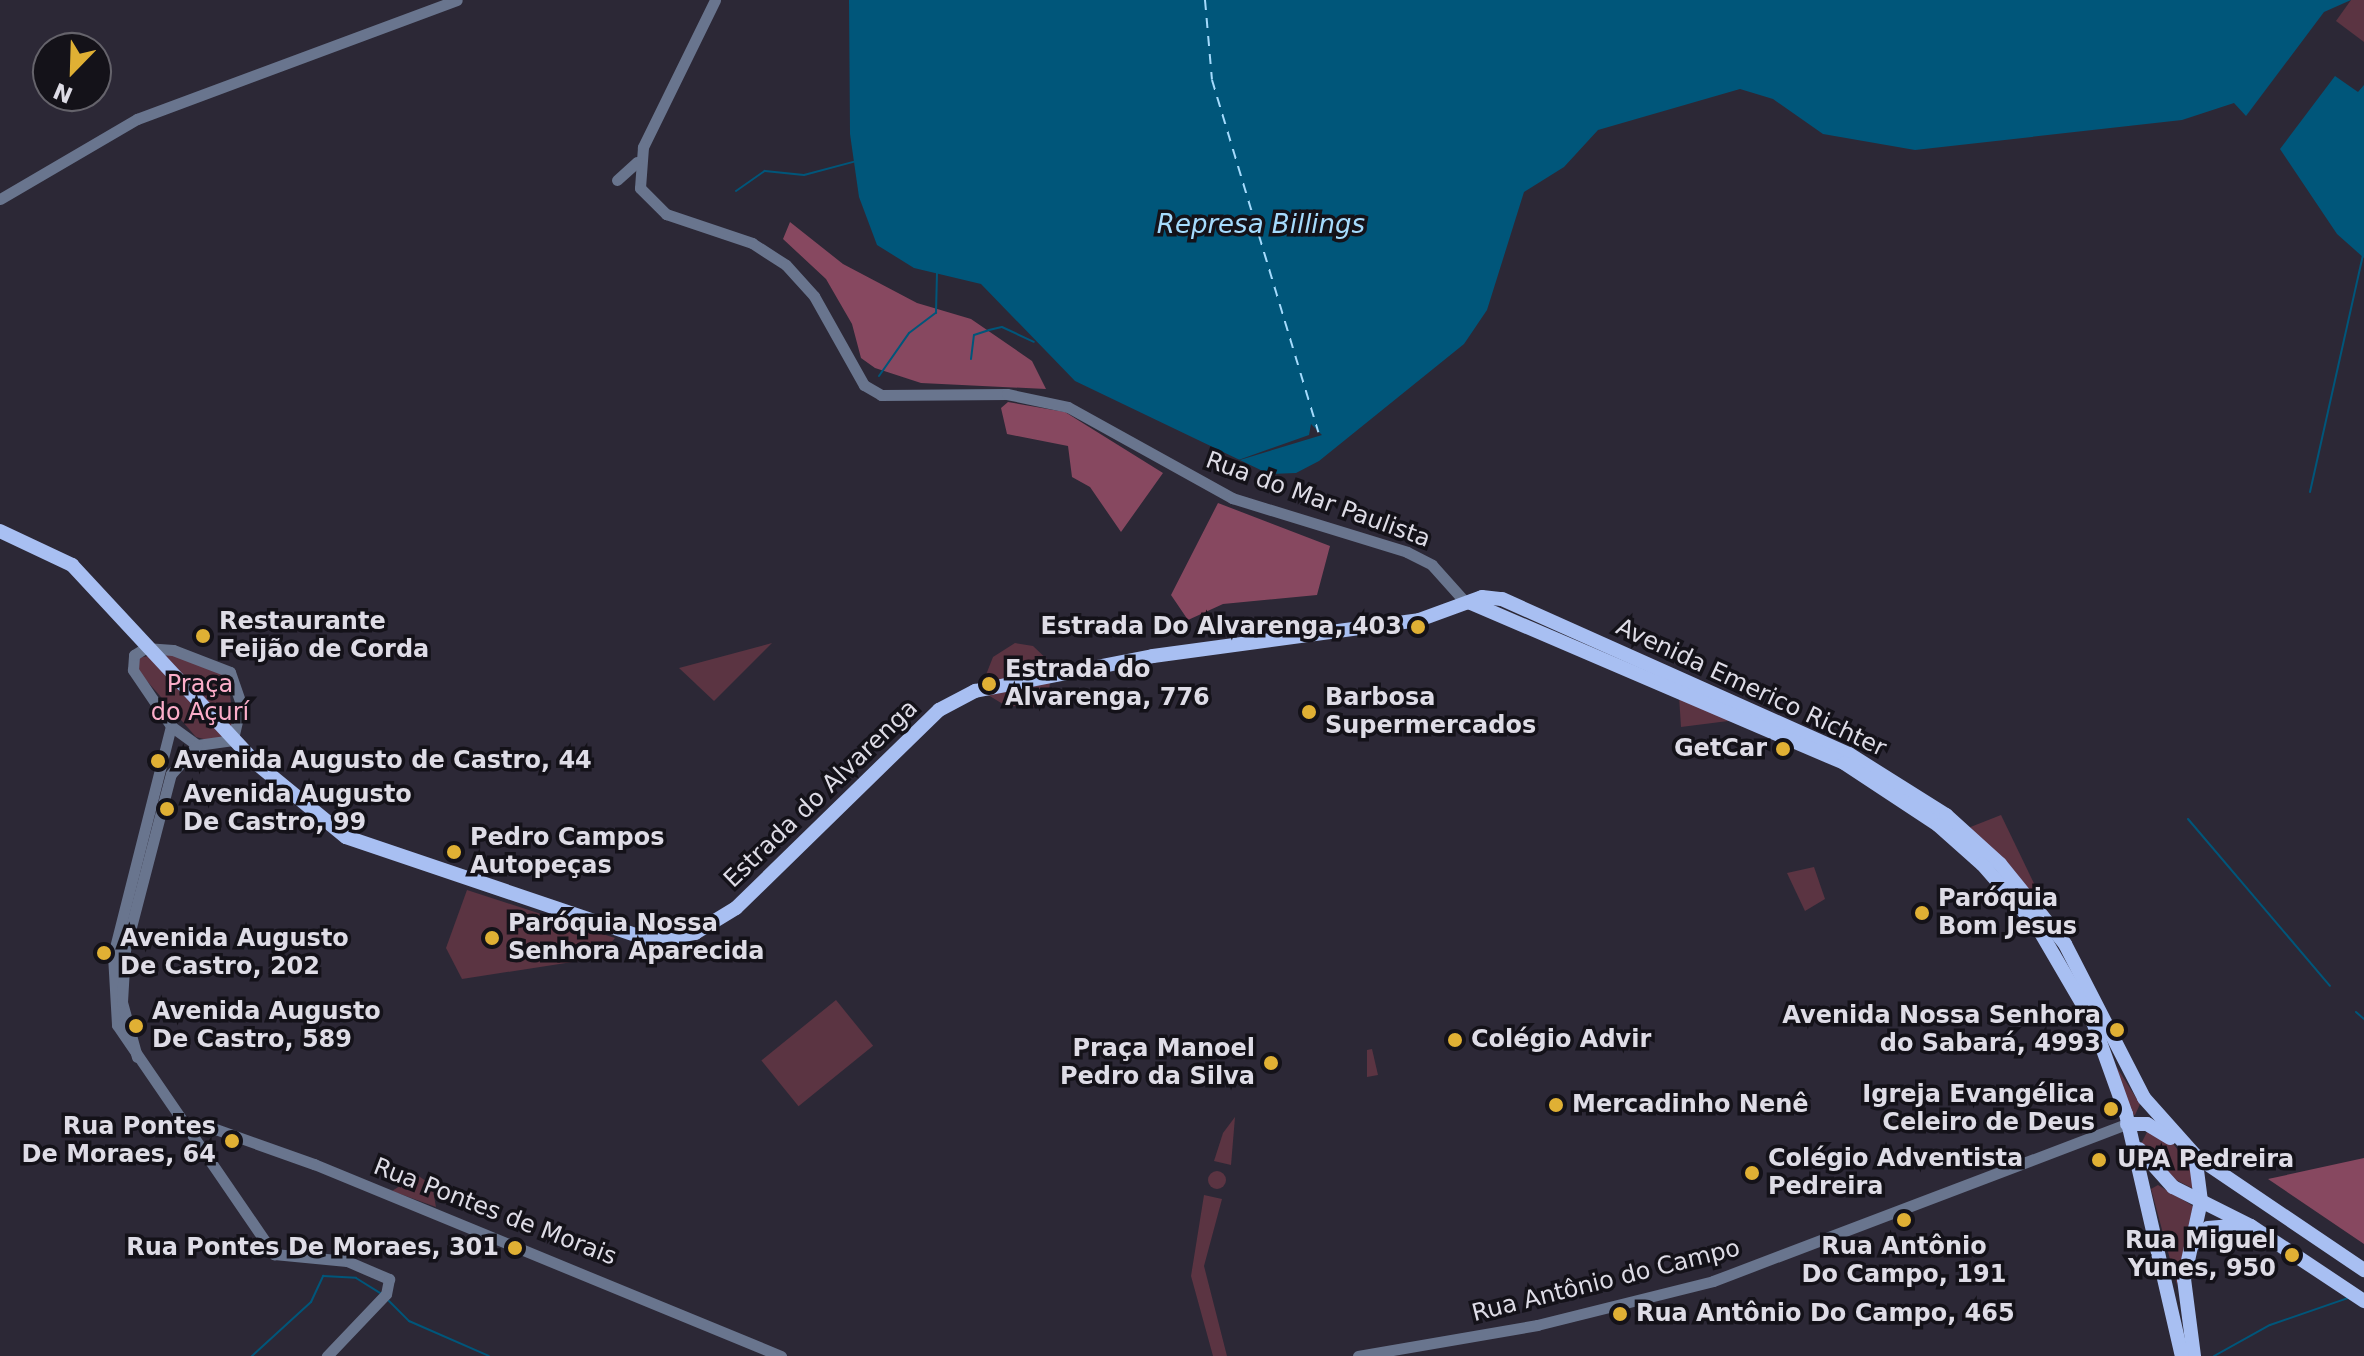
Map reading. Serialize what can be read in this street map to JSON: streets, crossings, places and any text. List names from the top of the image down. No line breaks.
{"streets":{"main road":["Avenida Emerico Richter","Estrada do Alvarenga"],"street":["Rua do Mar Paulista","Rua Pontes de Morais","Rua Antônio do Campo"]},"crossings":[["Rua do Mar Paulista","Avenida Emerico Richter"],["Rua do Mar Paulista","Estrada do Alvarenga"],["Avenida Emerico Richter","Estrada do Alvarenga"],["Avenida Emerico Richter","Rua Antônio do Campo"]],"water":["Represa Billings"],"parks":["Praça do Açurí"],"places":["Estrada Do Alvarenga, 403","Restaurante Feijão de Corda","Estrada do Alvarenga, 776","Barbosa Supermercados","GetCar","Avenida Augusto de Castro, 44","Avenida Augusto De Castro, 99","Pedro Campos Autopeças","Paróquia Bom Jesus","Paróquia Nossa Senhora Aparecida","Avenida Augusto De Castro, 202","Avenida Augusto De Castro, 589","Avenida Nossa Senhora do Sabará, 4993","Colégio Advir","Praça Manoel Pedro da Silva","Mercadinho Nenê","Igreja Evangélica Celeiro de Deus","Rua Pontes De Moraes, 64","UPA Pedreira","Colégio Adventista Pedreira","Rua Antônio Do Campo, 191","Rua Pontes De Moraes, 301","Rua Miguel Yunes, 950","Rua Antônio Do Campo, 465"],"north":"bottom left"}
